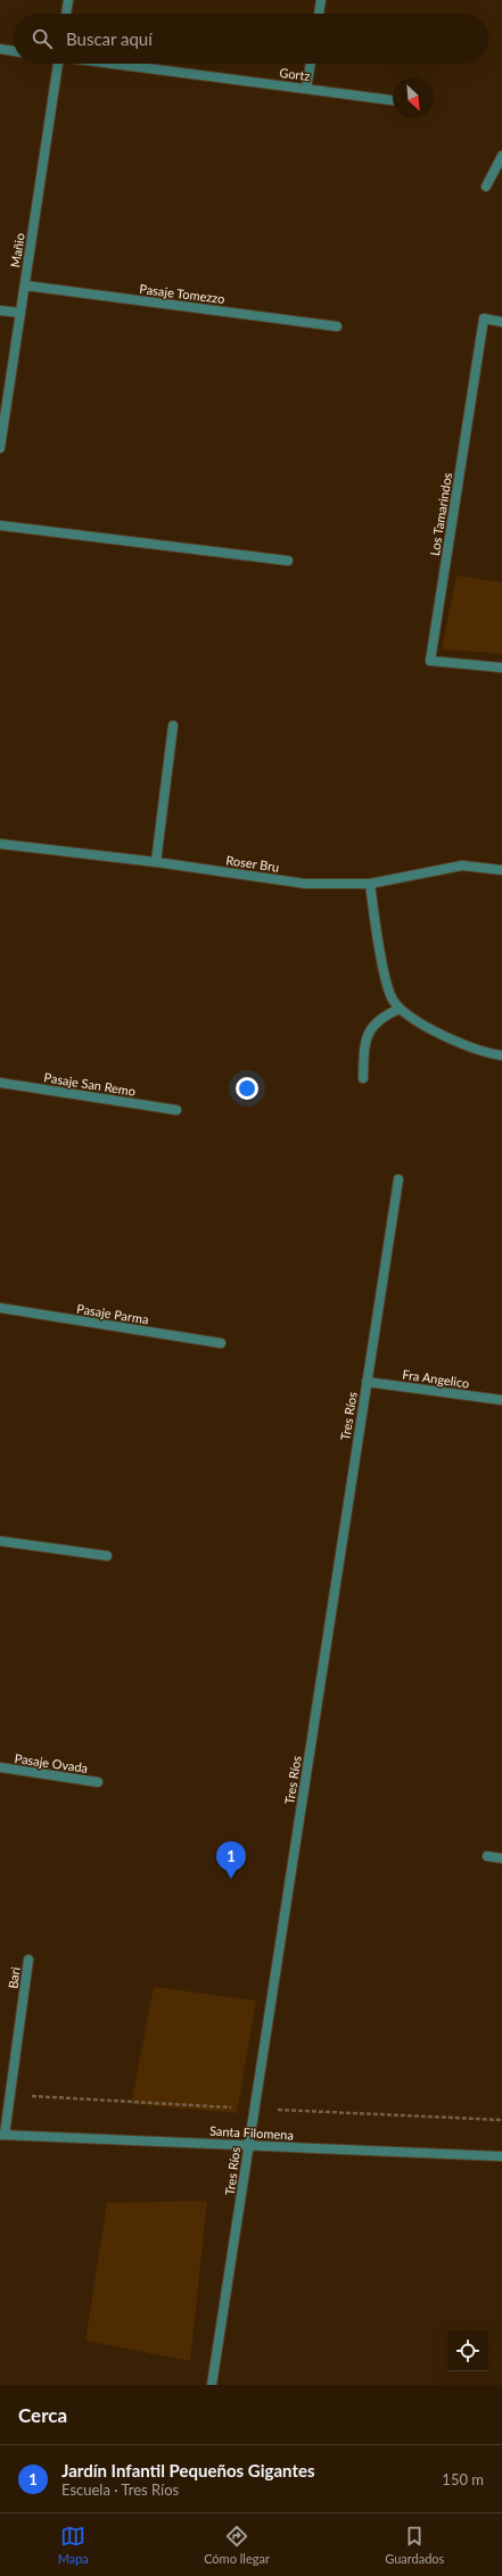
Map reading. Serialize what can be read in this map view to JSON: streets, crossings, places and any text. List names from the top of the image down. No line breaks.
{"streets":{"street":["Gortz","Mañio","Pasaje Tomezzo","Los Tamarindos","Roser Bru","Pasaje San Remo","Pasaje Parma","Fra Angelico","Tres Ríos","Pasaje Ovada","Bari","Santa Filomena"]},"crossings":[["Mañio","Pasaje Tomezzo"],["Fra Angelico","Tres Ríos"],["Tres Ríos","Santa Filomena"],["Bari","Santa Filomena"]],"north":"bottom right","page":{"search":"Buscar aquí","pins":"1","heading":"Cerca","list":[{"mark":"1","name":"Jardín Infantil Pequeños Gigantes","note":"Escuela · Tres Ríos","value":"150 m"}],"nav":["Mapa","Cómo llegar","Guardados"]}}
